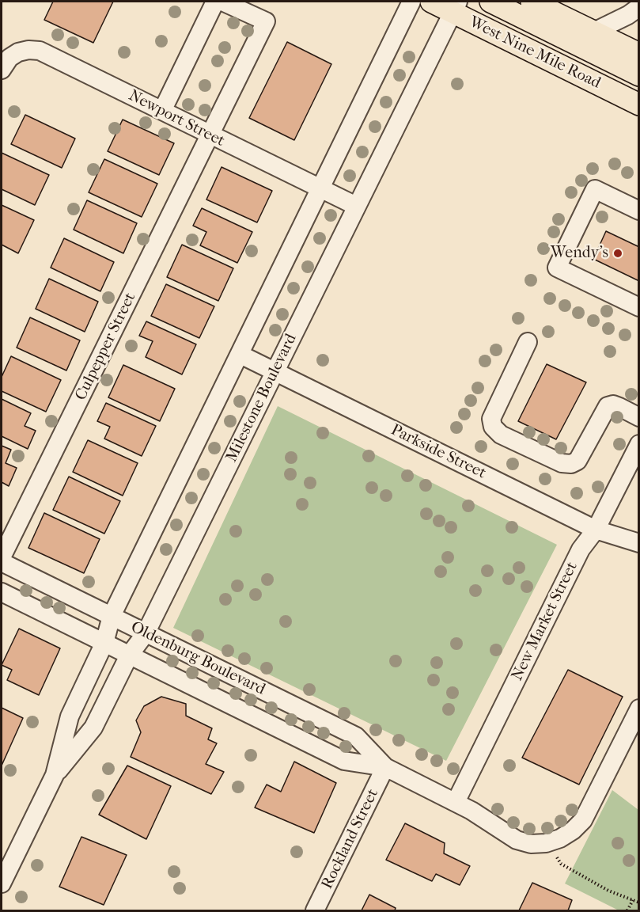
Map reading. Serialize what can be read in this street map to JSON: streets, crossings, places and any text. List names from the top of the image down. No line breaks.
{"streets":{"main road":["West Nine Mile Road"],"street":["Newport Street","Culpepper Street","Milestone Boulevard","Parkside Street","New Market Street","Oldenburg Boulevard","Rockland Street"]},"crossings":[["West Nine Mile Road","Milestone Boulevard"],["Newport Street","Culpepper Street"],["Newport Street","Milestone Boulevard"],["Milestone Boulevard","Parkside Street"],["Milestone Boulevard","Oldenburg Boulevard"],["Parkside Street","New Market Street"],["New Market Street","Oldenburg Boulevard"],["Oldenburg Boulevard","Rockland Street"]],"places":["Wendy's"]}
